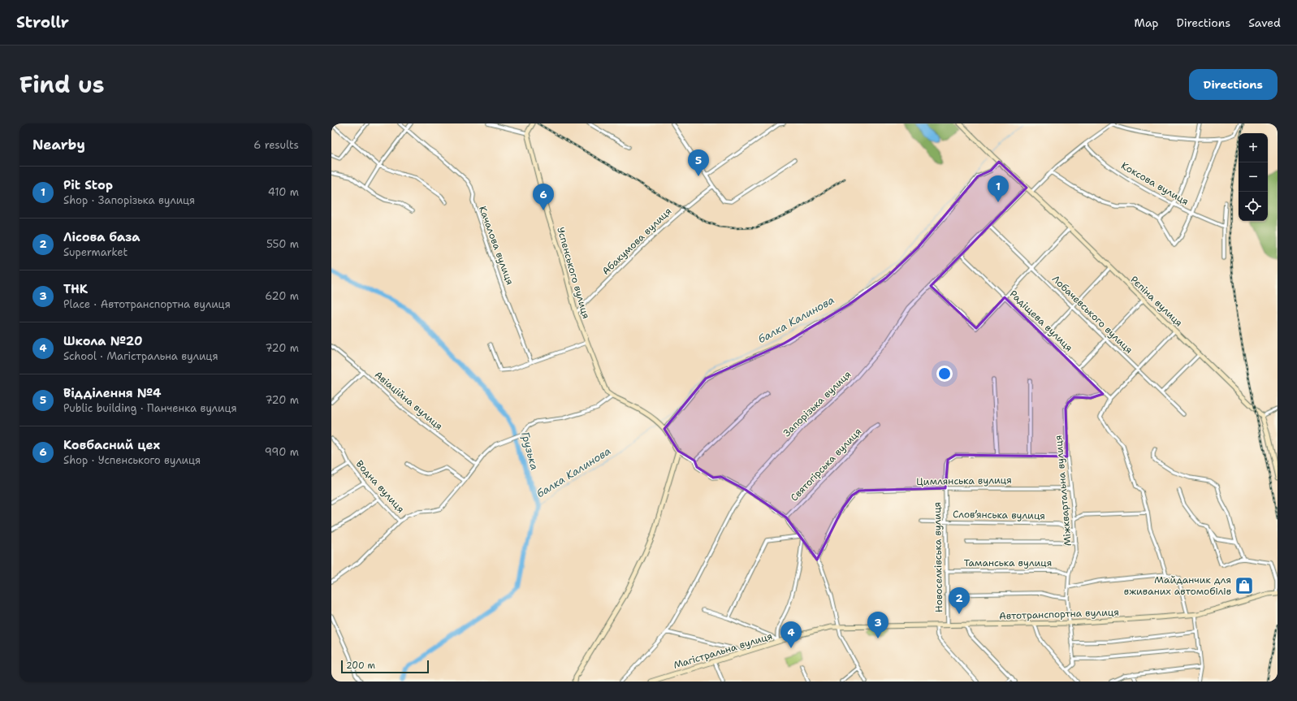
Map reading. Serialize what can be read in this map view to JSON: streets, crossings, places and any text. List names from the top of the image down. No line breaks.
{"streets":{"street":["Коксова вулиця","Абакумова вулиця","Качалова вулиця","Успенського вулиця","Рєпіна вулиця","Лобачевського вулиця","Радіщева вулиця","Авіаційна вулиця","Запорізька вулиця","Святогірська вулиця","Цимлянська вулиця","Водна вулиця","Міжквартальна вулиця","Слов’янська вулиця","Новоселківська вулиця","Таманська вулиця","Автотранспортна вулиця","Магістральна вулиця"]},"crossings":[["Абакумова вулиця","Успенського вулиця"],["Успенського вулиця","Водна вулиця"],["Рєпіна вулиця","Запорізька вулиця"],["Лобачевського вулиця","Запорізька вулиця"],["Радіщева вулиця","Запорізька вулиця"],["Радіщева вулиця","Міжквартальна вулиця"],["Авіаційна вулиця","Водна вулиця"],["Цимлянська вулиця","Міжквартальна вулиця"],["Цимлянська вулиця","Новоселківська вулиця"],["Міжквартальна вулиця","Слов’янська вулиця"],["Міжквартальна вулиця","Таманська вулиця"],["Міжквартальна вулиця","Автотранспортна вулиця"],["Слов’янська вулиця","Новоселківська вулиця"],["Новоселківська вулиця","Таманська вулиця"],["Новоселківська вулиця","Автотранспортна вулиця"],["Автотранспортна вулиця","Магістральна вулиця"]],"water":["балка Калинова","Грузька"],"places":{"shop":["Майданчик для вживаних автомобілів"]},"scale_bar":"200 m","page":{"header":"Strollr","nav":["Map","Directions","Saved"],"title":"Find us","buttons":"Directions","heading":["Nearby","6 results"],"map_buttons":["+","−"],"pins":["5","1","6","2","3","4"],"list":[{"mark":"1","name":"Pit Stop","note":"Shop · Запорізька вулиця","value":"410 m"},{"mark":"2","name":"Лісова база","note":"Supermarket","value":"550 m"},{"mark":"3","name":"ТНК","note":"Place · Автотранспортна вулиця","value":"620 m"},{"mark":"4","name":"Школа №20","note":"School · Магістральна вулиця","value":"720 m"},{"mark":"5","name":"Відділення №4","note":"Public building · Панченка вулиця","value":"720 m"},{"mark":"6","name":"Ковбасний цех","note":"Shop · Успенського вулиця","value":"990 m"}],"scale":"200 m"}}
